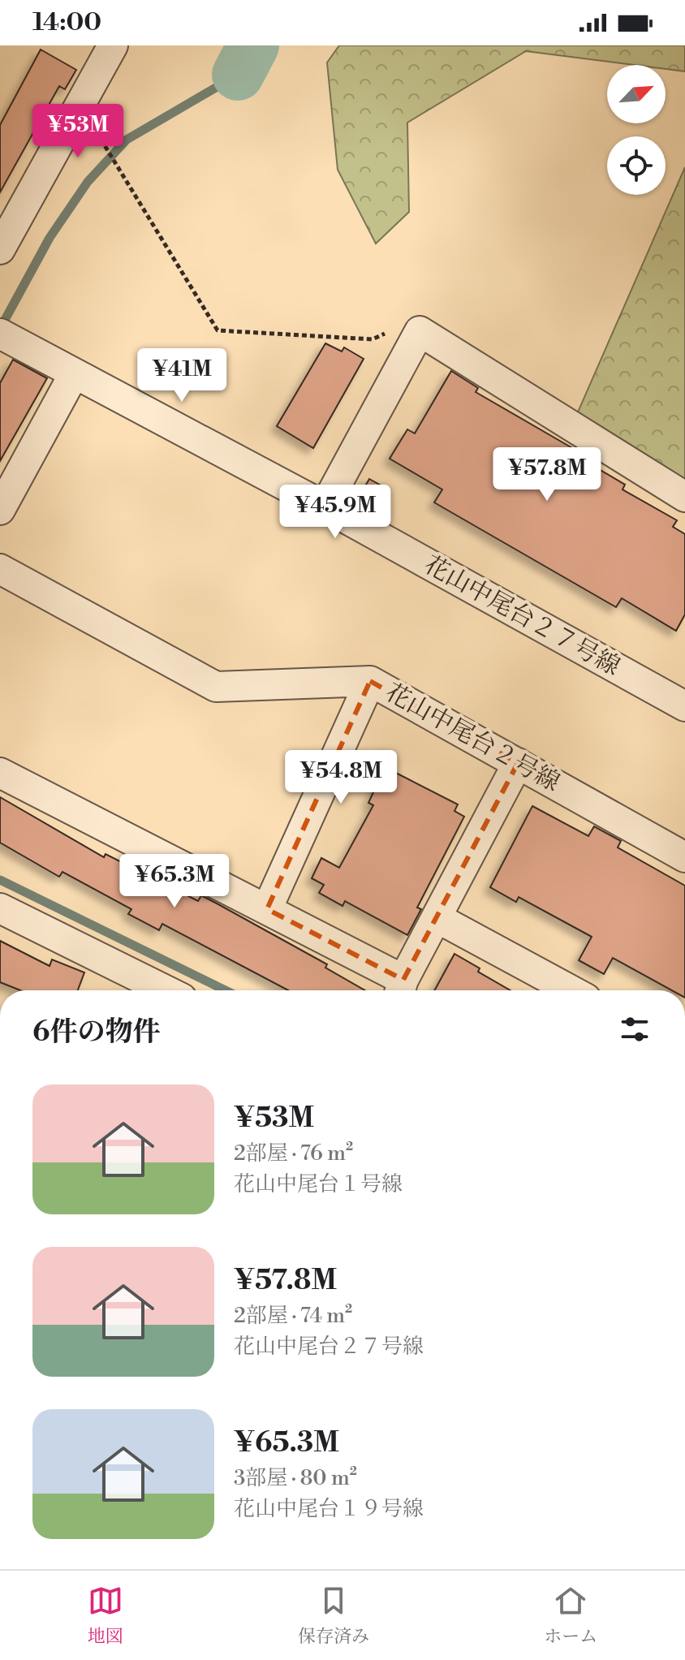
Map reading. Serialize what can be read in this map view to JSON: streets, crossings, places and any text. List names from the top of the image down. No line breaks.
{"streets":{"street":["花山中尾台２７号線","花山中尾台２号線"]},"north":"top right","page":{"status":"14:00","price":["¥53M","¥41M","¥57.8M","¥45.9M","¥54.8M","¥65.3M"],"heading":"6件の物件","list":[{"name":"¥53M","note":"2部屋 · 76 m² · 花山中尾台１号線"},{"name":"¥57.8M","note":"2部屋 · 74 m² · 花山中尾台２７号線"},{"name":"¥65.3M","note":"3部屋 · 80 m² · 花山中尾台１９号線"}],"tabs":["地図","保存済み","ホーム"]}}
